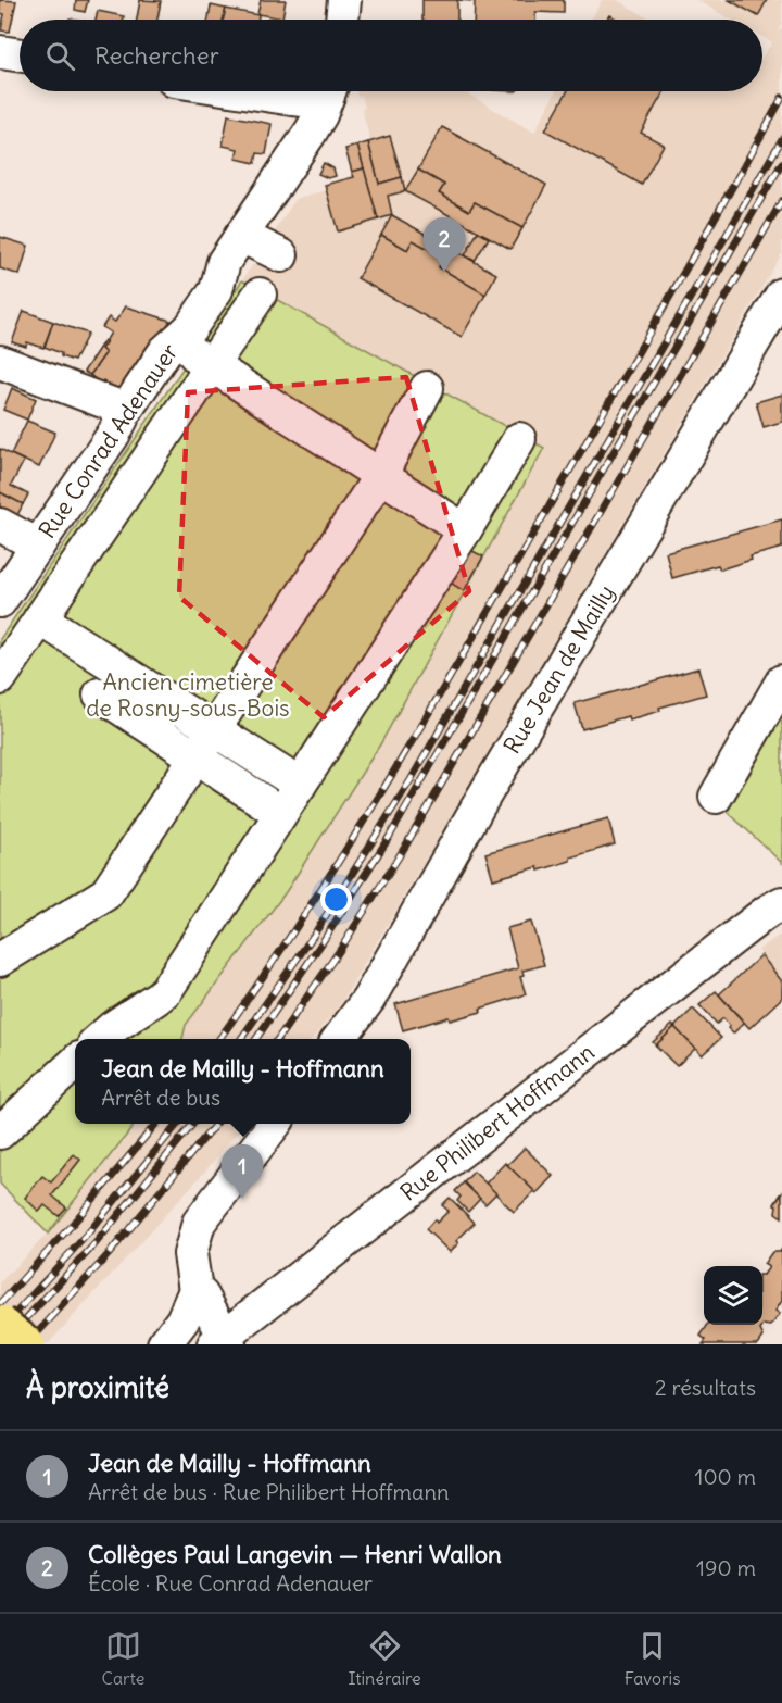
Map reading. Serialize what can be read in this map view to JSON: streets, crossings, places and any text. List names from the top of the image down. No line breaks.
{"streets":{"street":["Rue Conrad Adenauer","Rue Jean de Mailly","Rue Philibert Hoffmann"]},"parks":["Ancien cimetière de Rosny-sous-Bois"],"page":{"search":"Rechercher","pins":["2","1"],"popup":["Jean de Mailly - Hoffmann","Arrêt de bus"],"heading":["À proximité","2 résultats"],"list":[{"mark":"1","name":"Jean de Mailly - Hoffmann","note":"Arrêt de bus · Rue Philibert Hoffmann","value":"100 m"},{"mark":"2","name":"Collèges Paul Langevin — Henri Wallon","note":"École · Rue Conrad Adenauer","value":"190 m"}],"nav":["Carte","Itinéraire","Favoris"]}}
